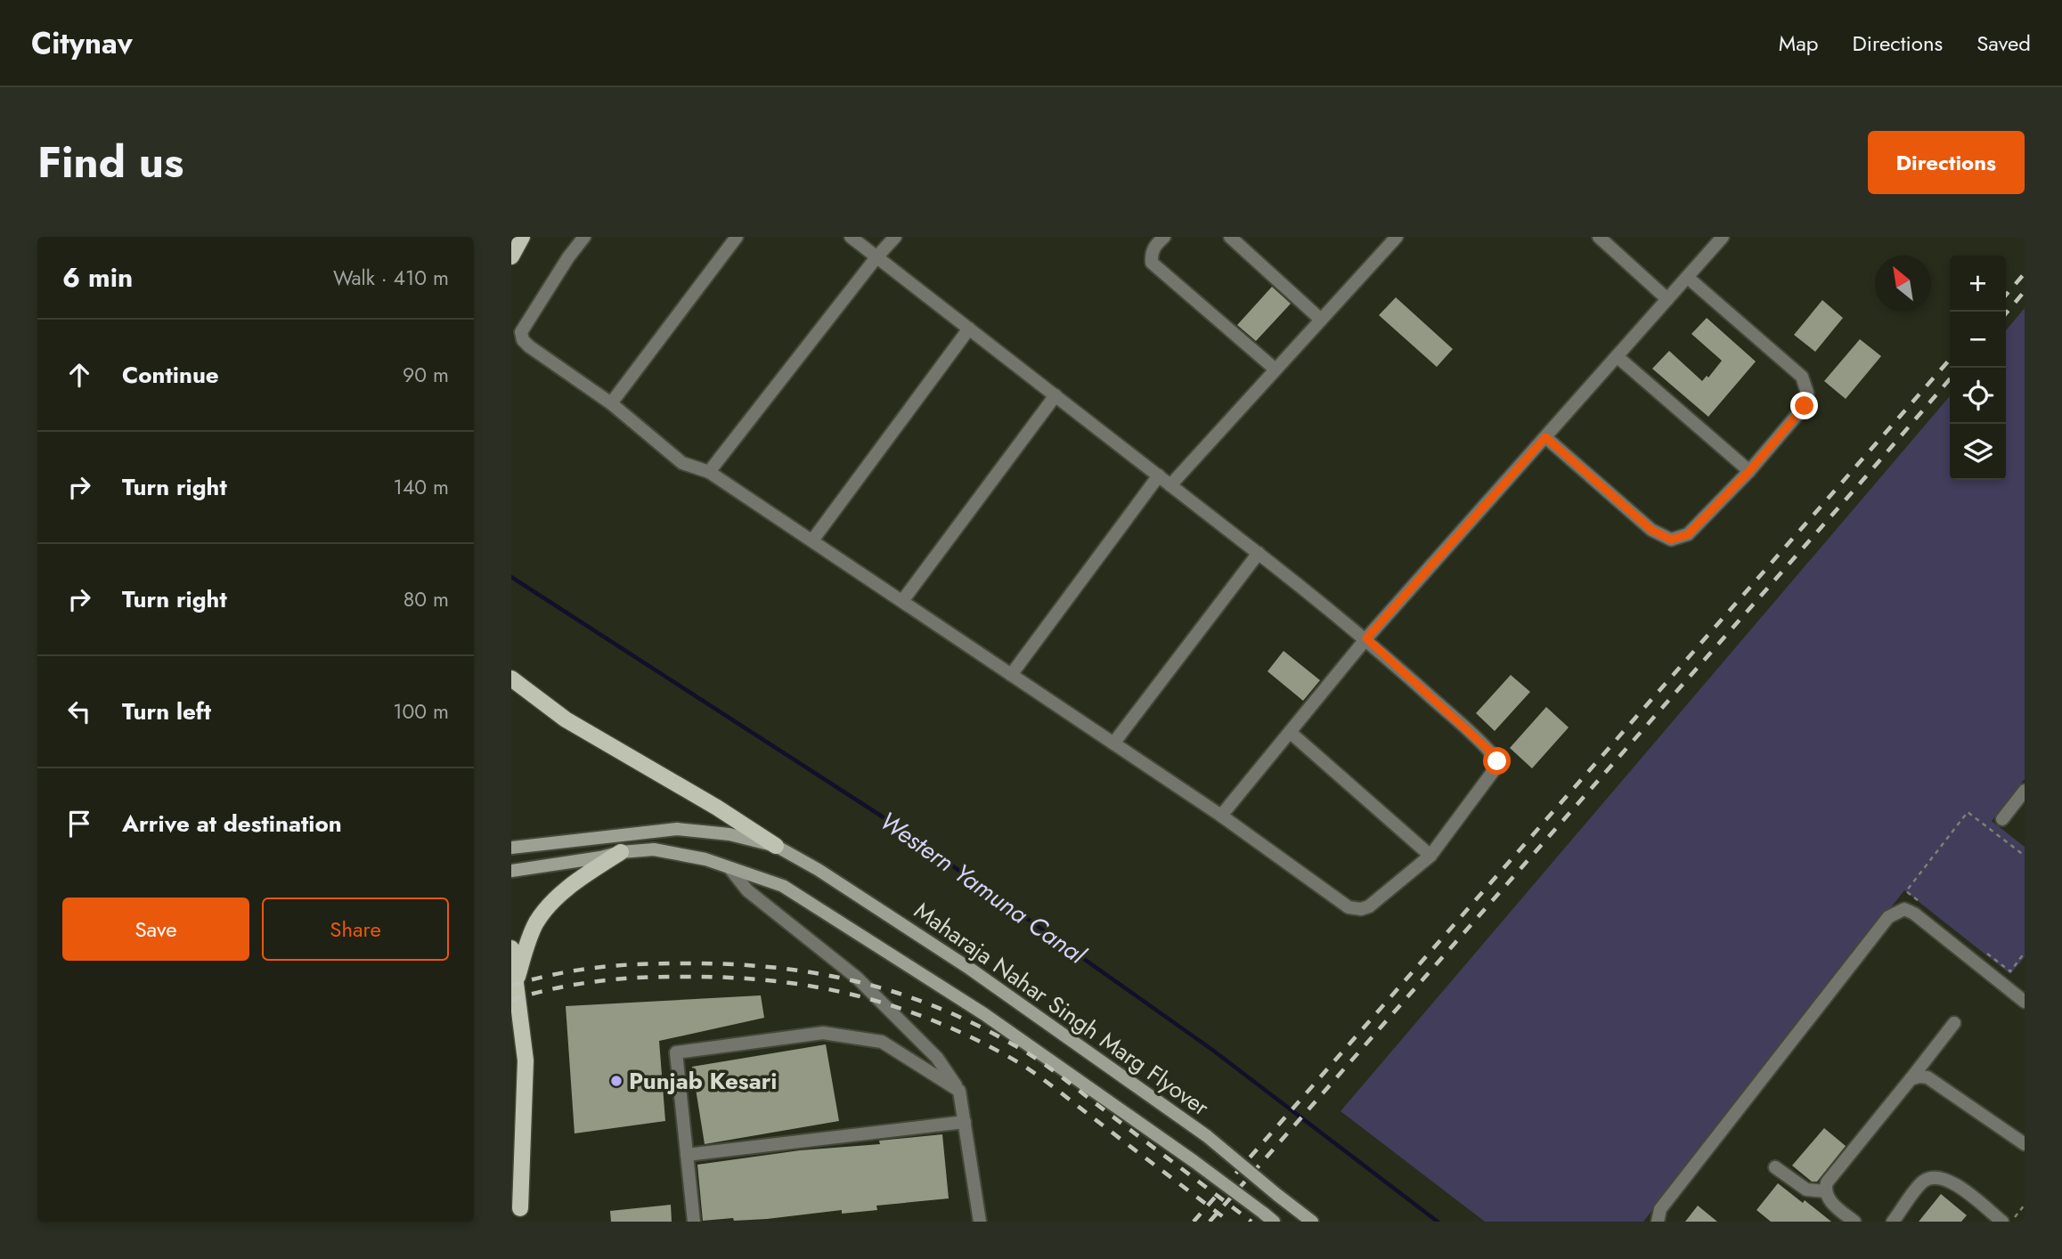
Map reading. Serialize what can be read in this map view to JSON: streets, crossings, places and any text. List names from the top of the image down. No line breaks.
{"streets":{"main road":["Maharaja Nahar Singh Marg Flyover"]},"water":["Western Yamuna Canal"],"places":["Punjab Kesari"],"north":"top left","page":{"header":"Citynav","nav":["Map","Directions","Saved"],"title":"Find us","buttons":["Directions",["Save","Share"]],"heading":["6 min","Walk · 410 m"],"map_buttons":["+","−"],"list":[["Continue","90 m"],["Turn right","140 m"],["Turn right","80 m"],["Turn left","100 m"],"Arrive at destination"]}}
